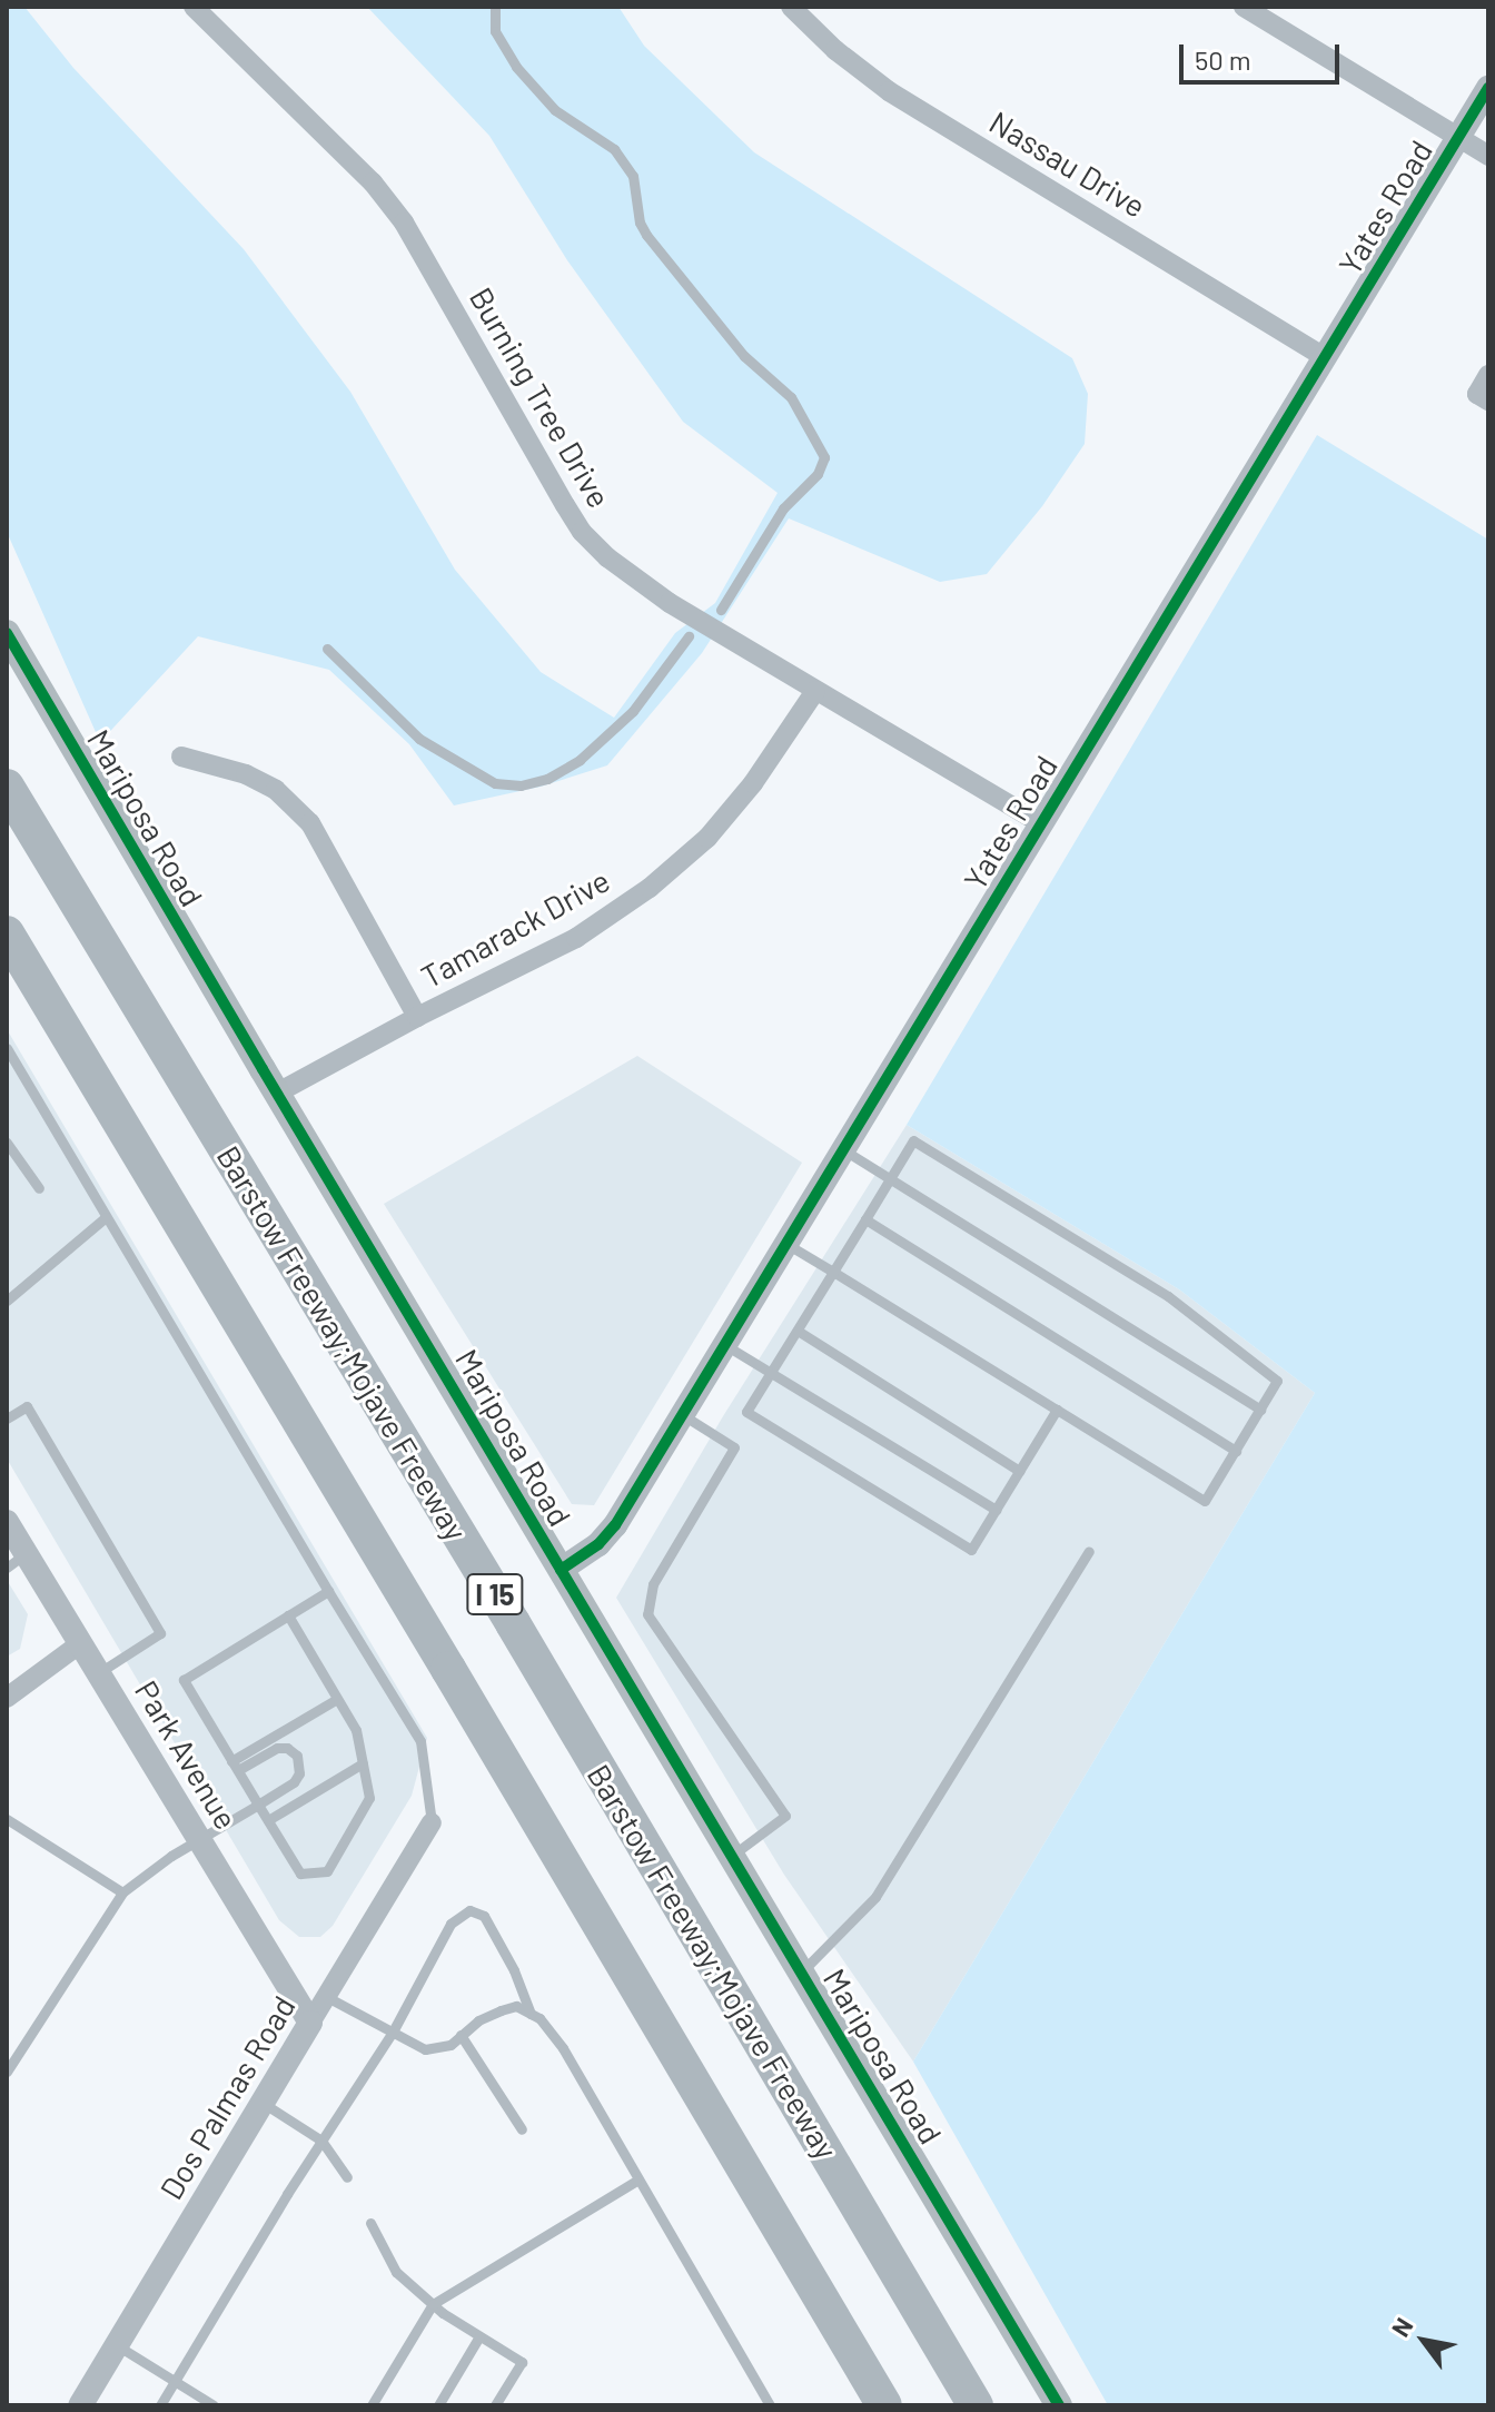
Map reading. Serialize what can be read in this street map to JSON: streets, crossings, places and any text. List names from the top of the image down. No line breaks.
{"streets":{"highway":["Barstow Freeway;Mojave Freeway","I 15"],"main road":["Mariposa Road"],"street":["Nassau Drive","Yates Road","Burning Tree Drive","Tamarack Drive","Park Avenue","Dos Palmas Road"]},"crossings":[["Nassau Drive","Yates Road"],["Yates Road","Burning Tree Drive"],["Yates Road","Mariposa Road"],["Burning Tree Drive","Tamarack Drive"],["Mariposa Road","Tamarack Drive"],["Park Avenue","Dos Palmas Road"]],"scale_bar":"50 m","north":"top left"}
